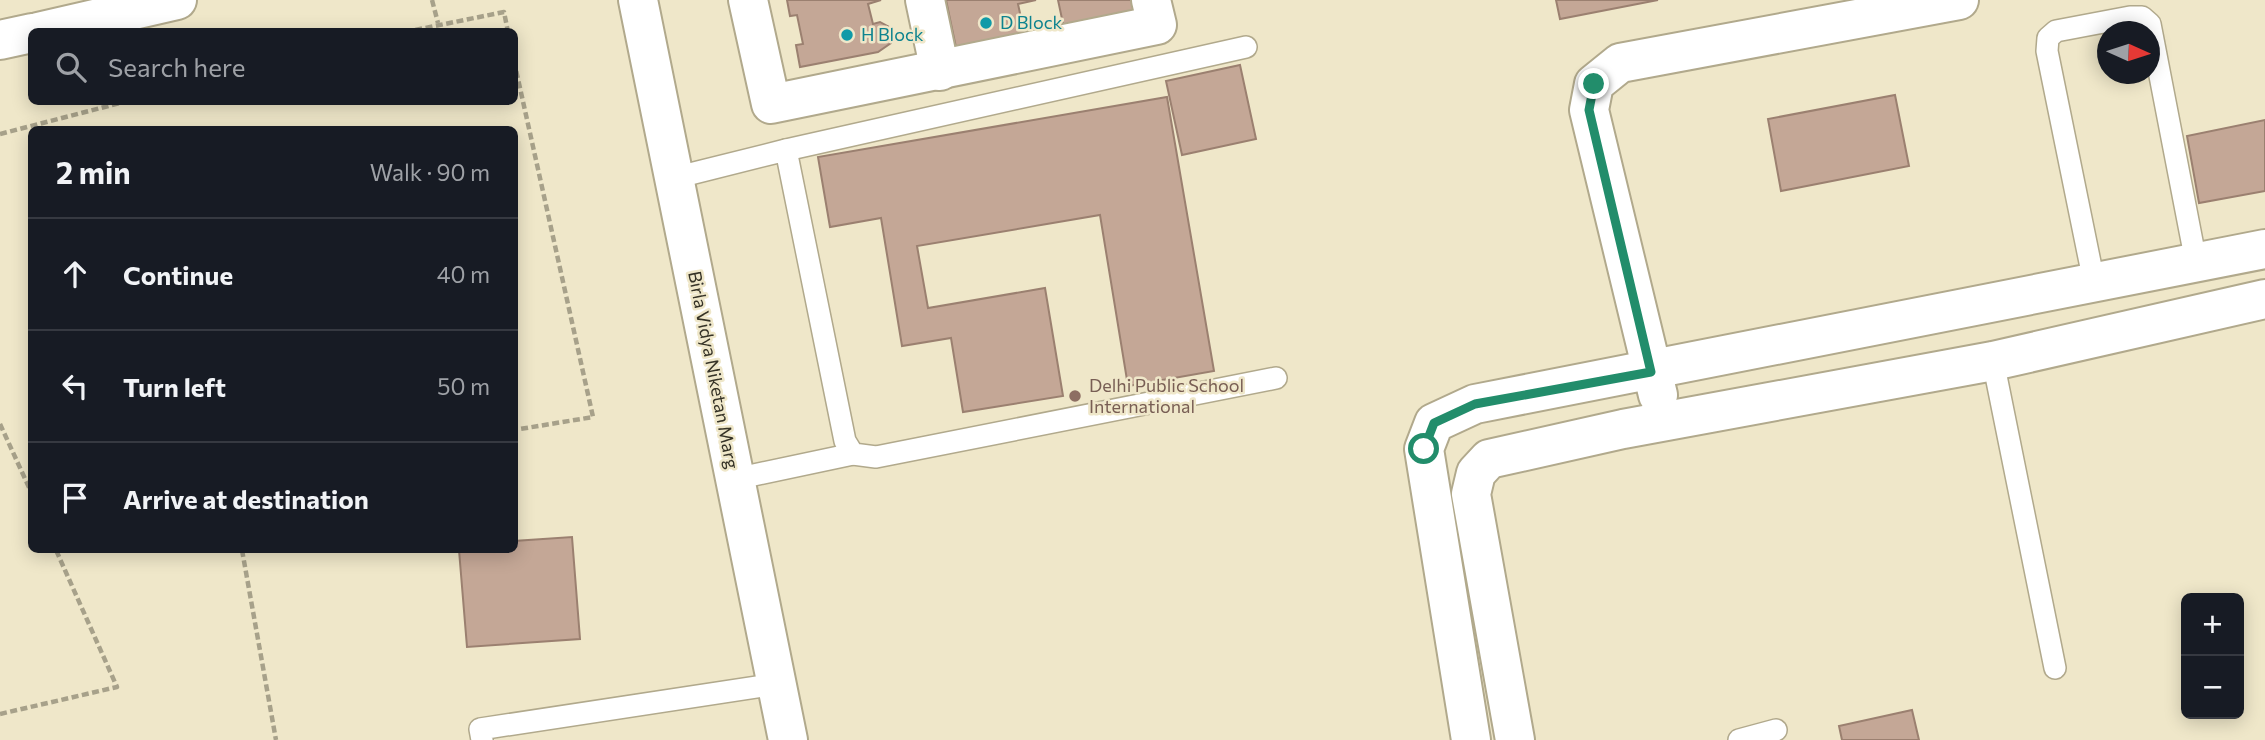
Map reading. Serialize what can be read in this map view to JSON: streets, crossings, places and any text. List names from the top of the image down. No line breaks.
{"streets":{"street":["Birla Vidya Niketan Marg"]},"places":["D Block","H Block","Delhi Public School International"],"north":"right","page":{"search":"Search here","heading":["2 min","Walk · 90 m"],"list":[["Continue","40 m"],["Turn left","50 m"],"Arrive at destination"],"map_buttons":["+","−"]}}
